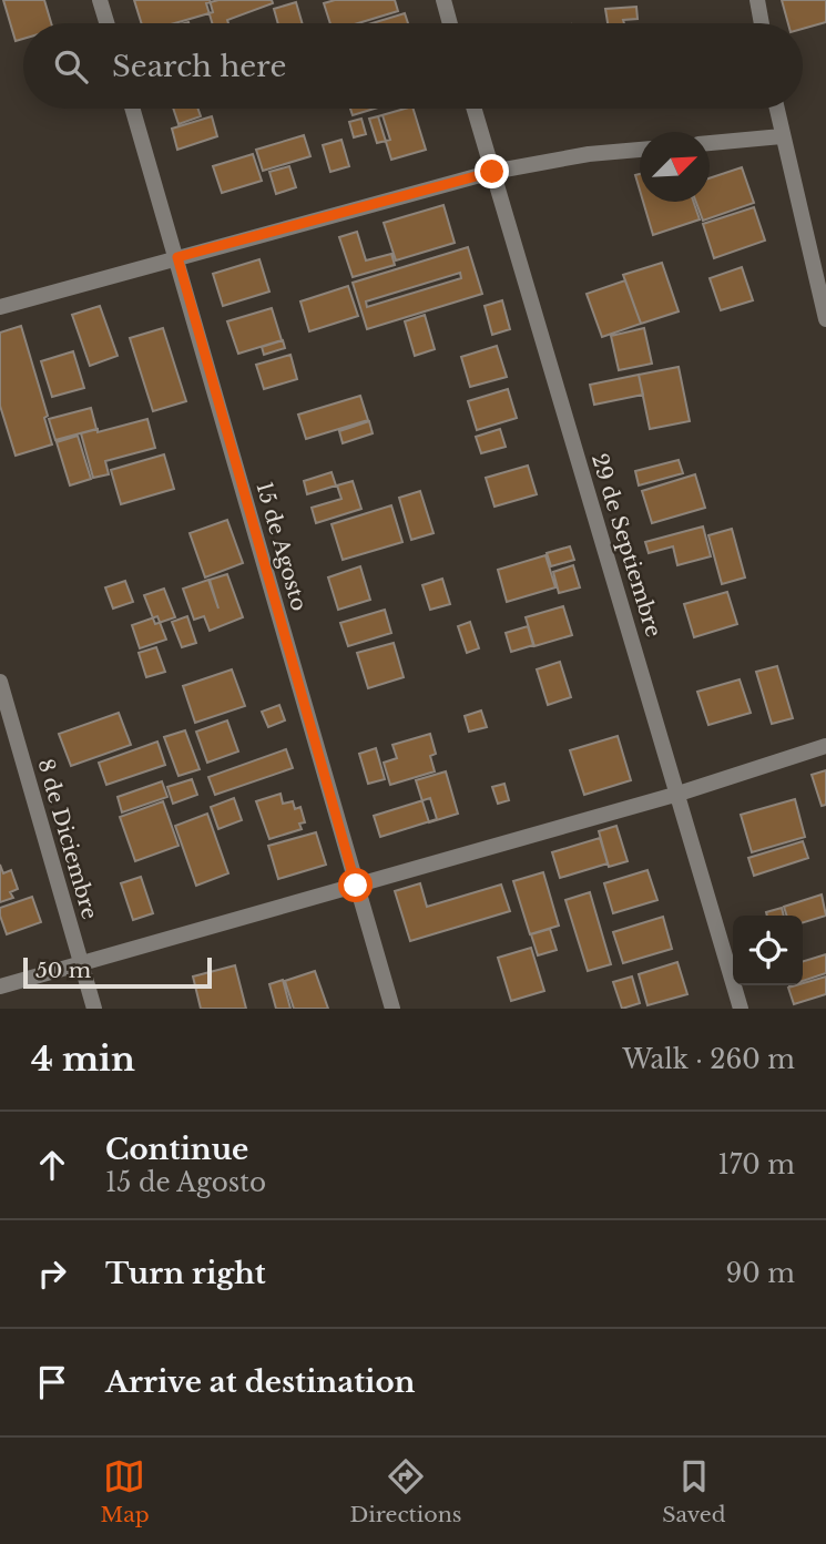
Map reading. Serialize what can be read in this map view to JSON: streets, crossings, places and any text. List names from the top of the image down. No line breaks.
{"streets":{"street":["29 de Septiembre","15 de Agosto","8 de Diciembre"]},"scale_bar":"50 m","north":"top right","page":{"search":"Search here","scale":"50 m","heading":["4 min","Walk · 260 m"],"list":[["Continue","15 de Agosto","170 m"],["Turn right","90 m"],"Arrive at destination"],"nav":["Map","Directions","Saved"]}}
